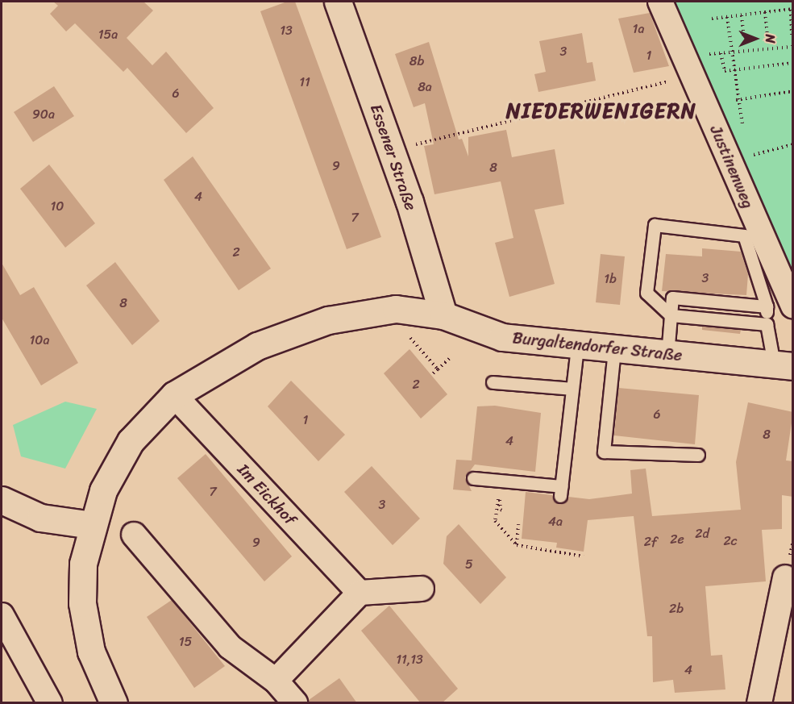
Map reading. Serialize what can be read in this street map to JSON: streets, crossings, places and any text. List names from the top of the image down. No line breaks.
{"streets":{"main road":["Essener Straße","Burgaltendorfer Straße"],"street":["Justinenweg","Im Eickhof"]},"crossings":[["Essener Straße","Burgaltendorfer Straße"],["Burgaltendorfer Straße","Im Eickhof"]],"districts":["NIEDERWENIGERN"],"house_numbers":["1a","13","15a","3","1","8b","11","8a","6","90a","9","8","4","10","7","2","3","1b","8","10a","2","6","1","8","4","7","3","4a","2d","2e","2c","2f","9","5","2b","15","11,13","4"],"north":"right"}
